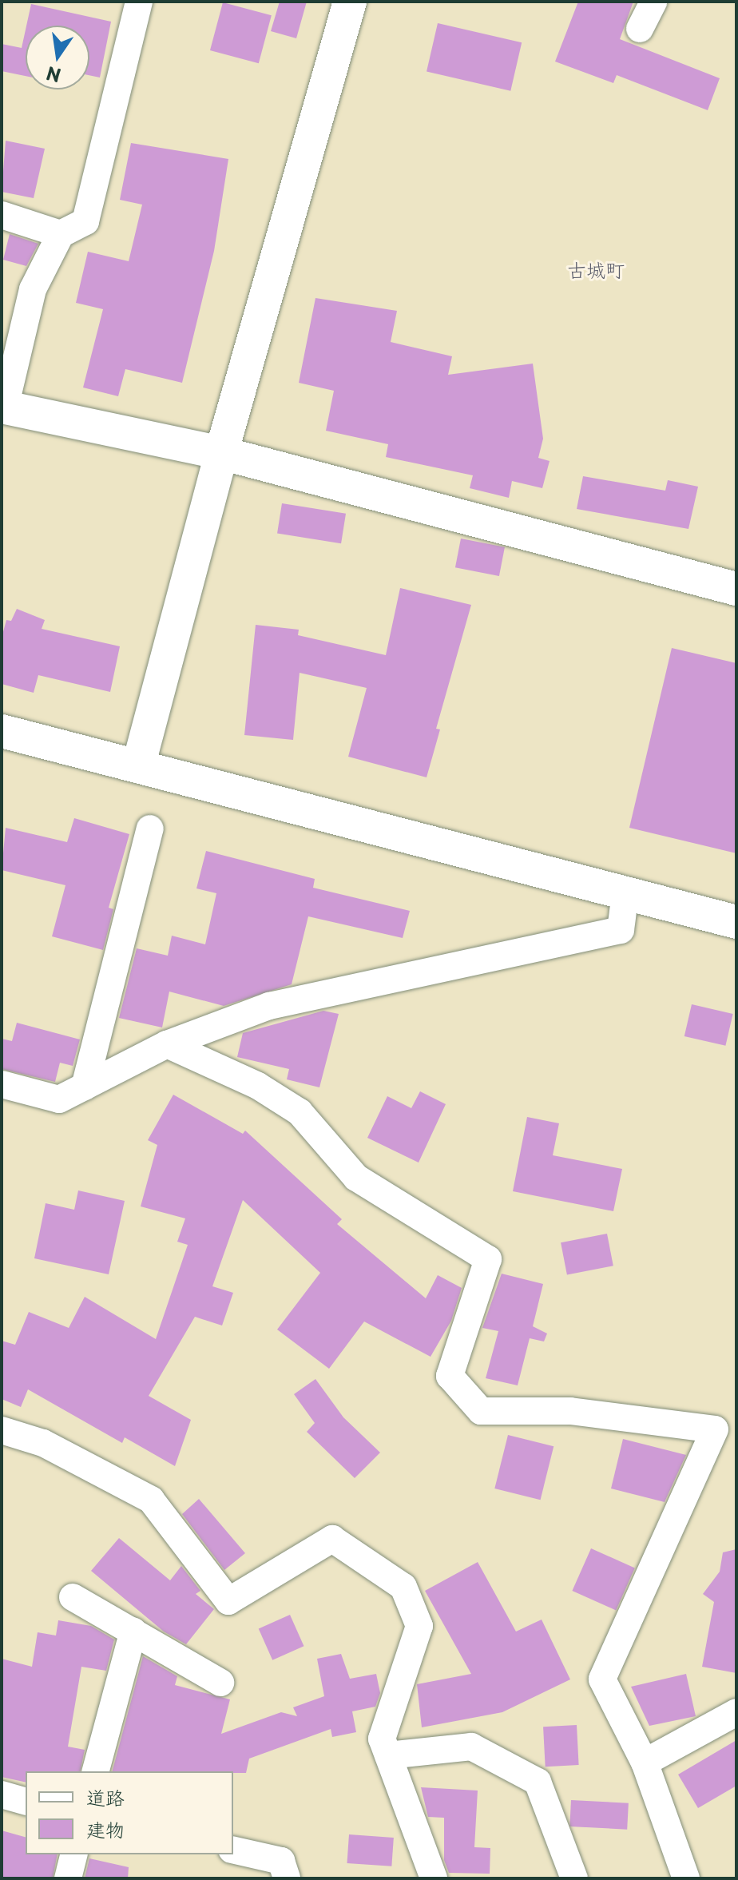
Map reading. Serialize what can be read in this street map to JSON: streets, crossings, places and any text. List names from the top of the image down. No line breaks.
{"districts":["古城町"],"legend":["道路","建物"],"north":"bottom"}
